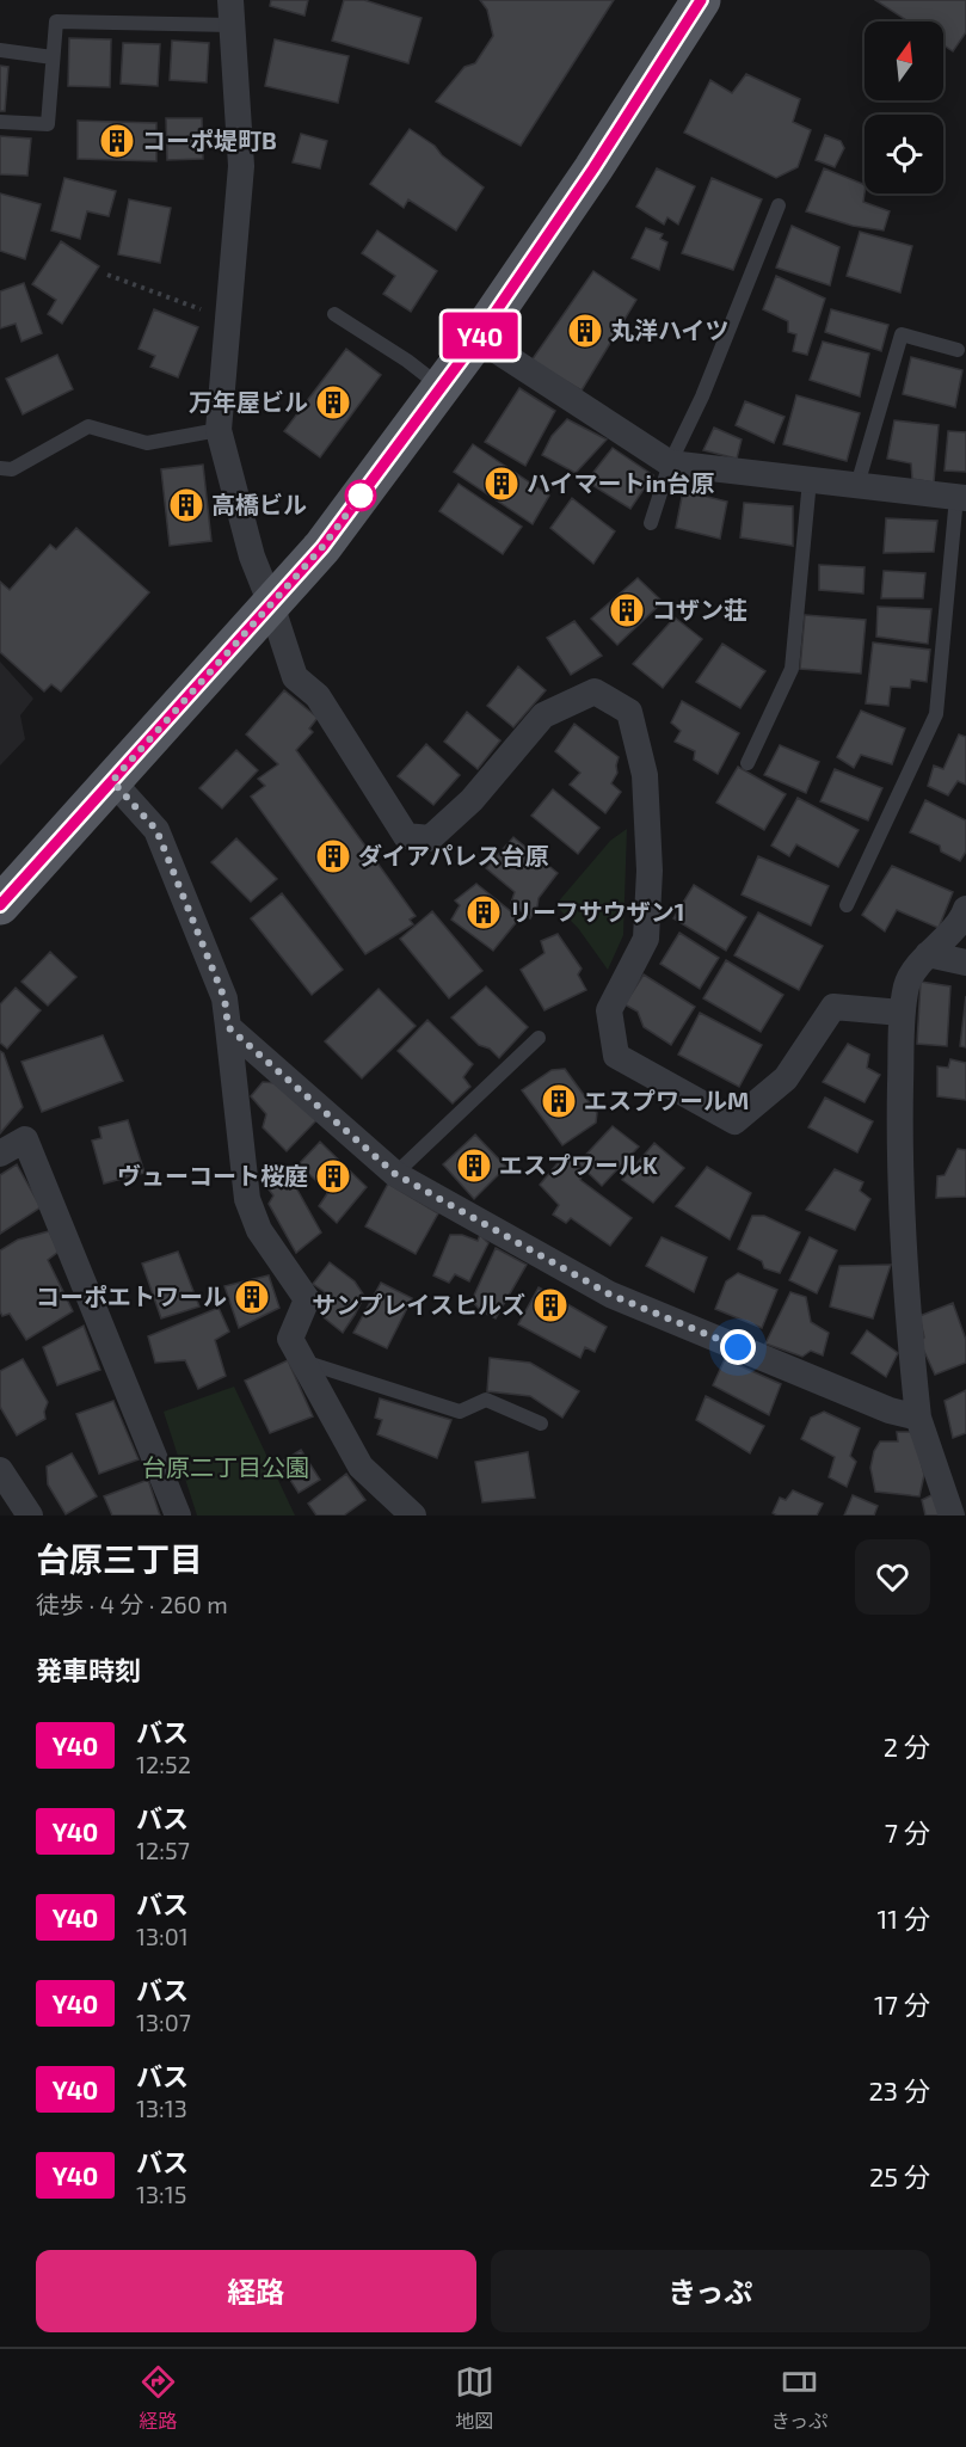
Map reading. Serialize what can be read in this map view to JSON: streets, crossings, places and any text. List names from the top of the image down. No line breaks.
{"parks":["台原二丁目公園"],"places":{"building":["コーポ堤町B","丸洋ハイツ","万年屋ビル","ハイマートin台原","高橋ビル","コザン荘","ダイアパレス台原","リーフサウザン1","エスプワールM","エスプワールK","ヴューコート桜庭","コーポエトワール","サンプレイスヒルズ"]},"lines":["bus line Y40"],"north":"top","page":{"on_map":"Y40","heading":[["台原三丁目","徒歩 · 4 分 · 260 m"],"発車時刻"],"list":[{"mark":"Y40","name":"バス","note":"12:52","value":"2 分"},{"mark":"Y40","name":"バス","note":"12:57","value":"7 分"},{"mark":"Y40","name":"バス","note":"13:01","value":"11 分"},{"mark":"Y40","name":"バス","note":"13:07","value":"17 分"},{"mark":"Y40","name":"バス","note":"13:13","value":"23 分"},{"mark":"Y40","name":"バス","note":"13:15","value":"25 分"}],"buttons":["経路","きっぷ"],"tabs":["経路","地図","きっぷ"]}}
